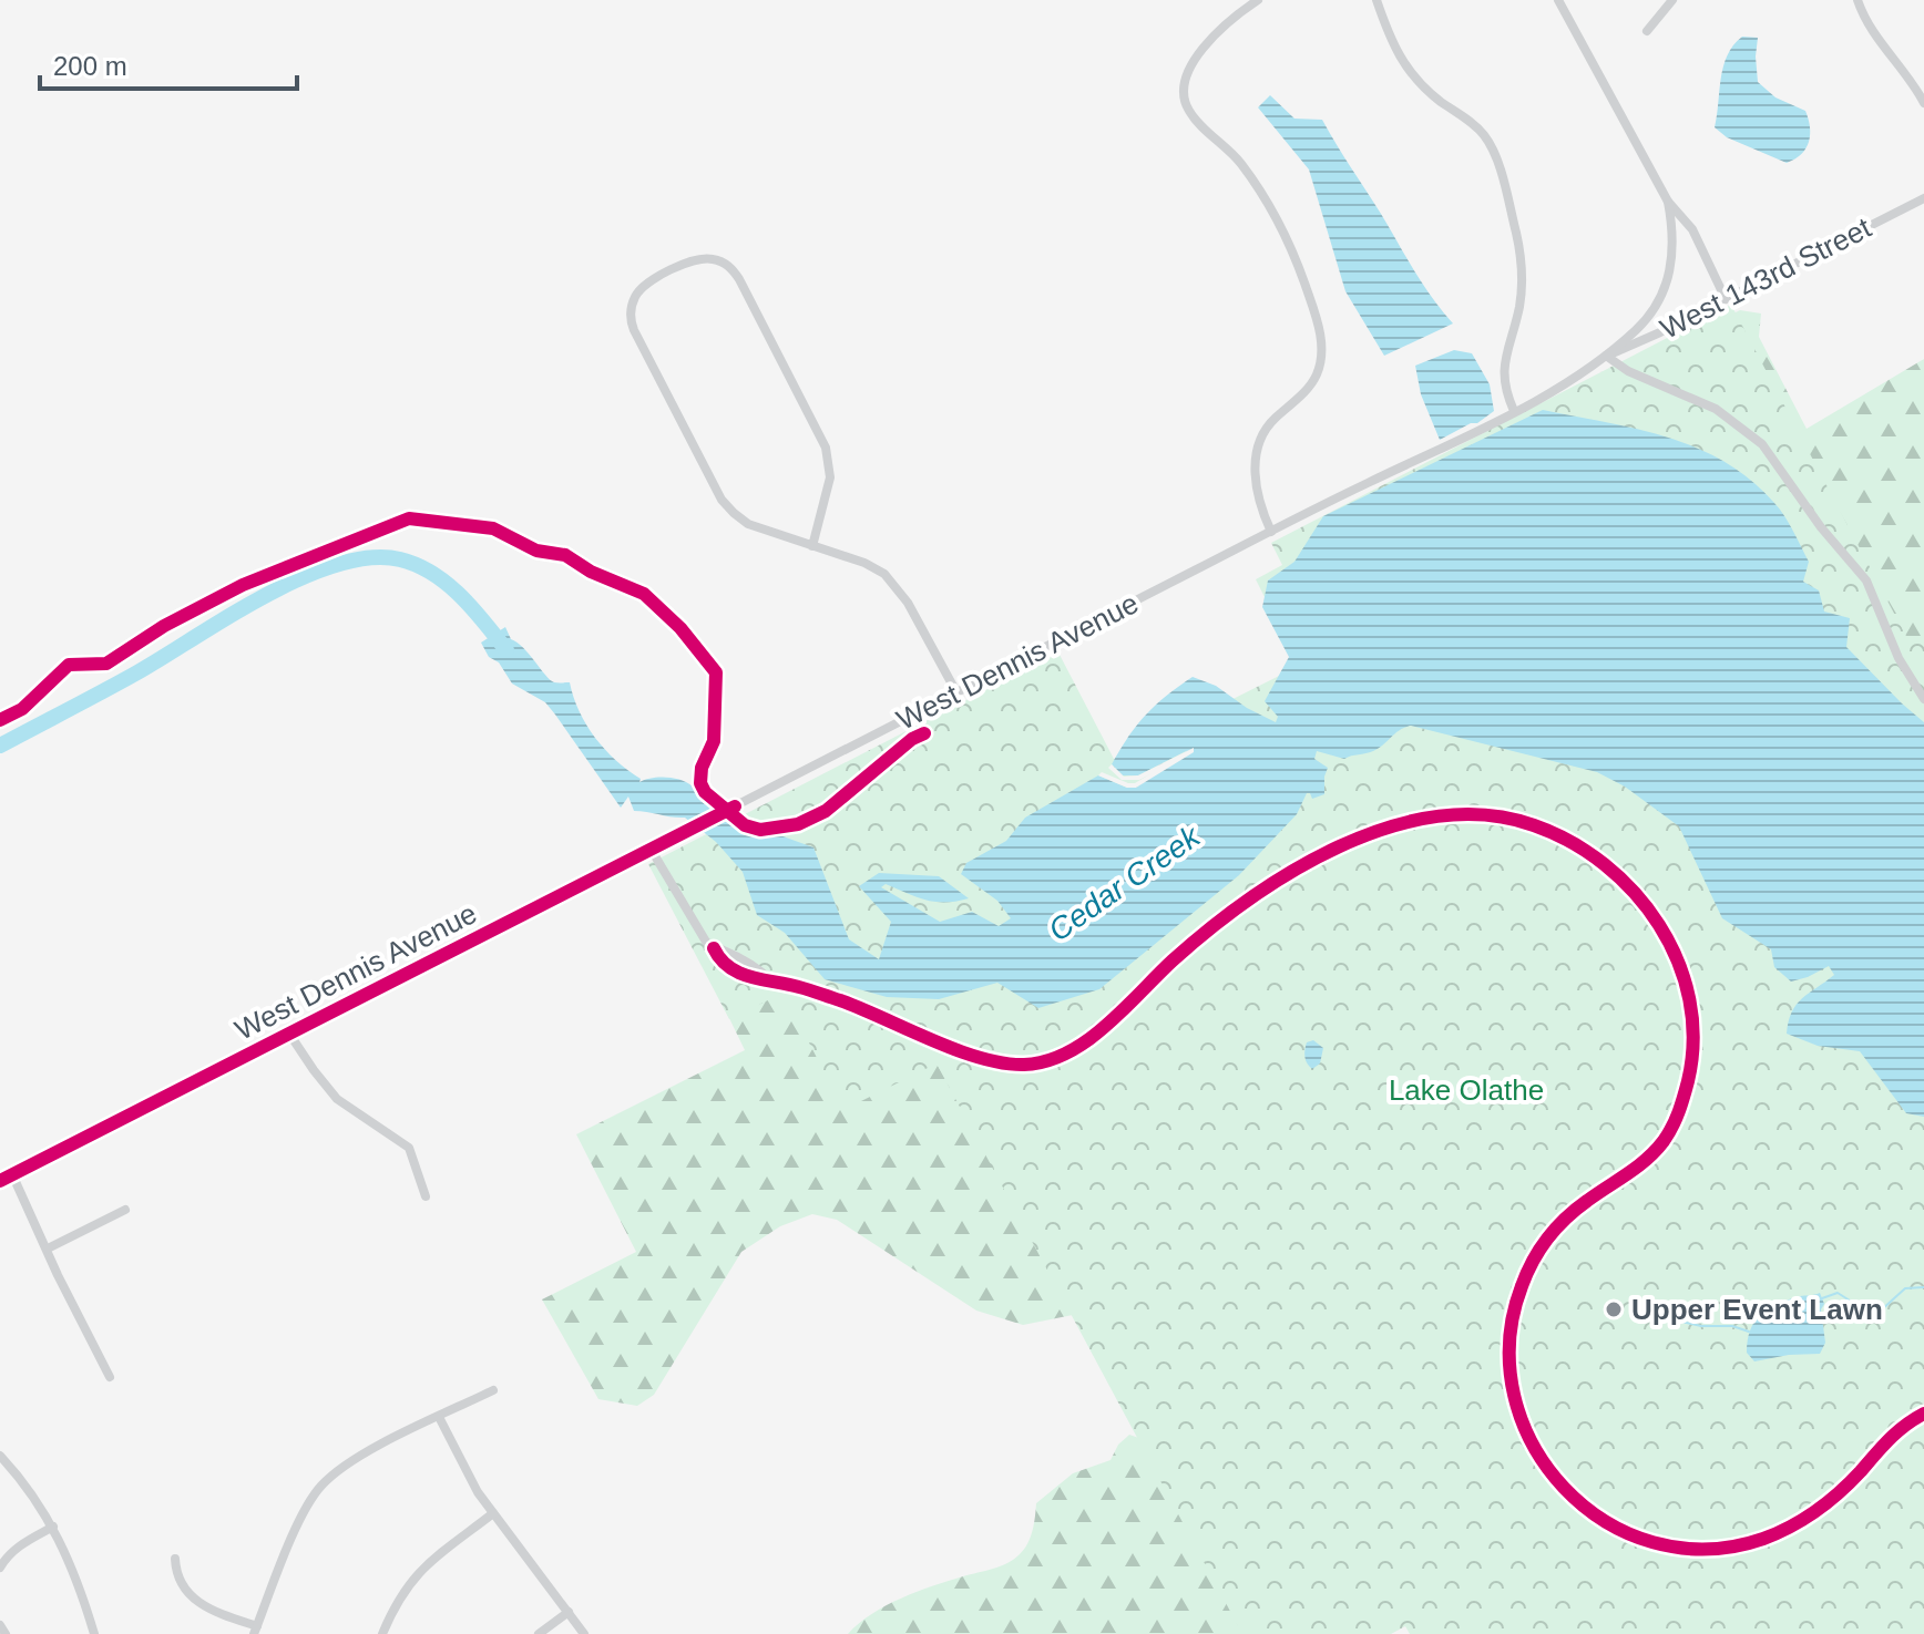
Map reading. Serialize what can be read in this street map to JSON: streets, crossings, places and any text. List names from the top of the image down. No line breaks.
{"streets":{"street":["West 143rd Street","West Dennis Avenue"]},"crossings":[["West 143rd Street","West Dennis Avenue"]],"water":["Cedar Creek"],"parks":["Lake Olathe"],"places":["Upper Event Lawn"],"scale_bar":"200 m"}
